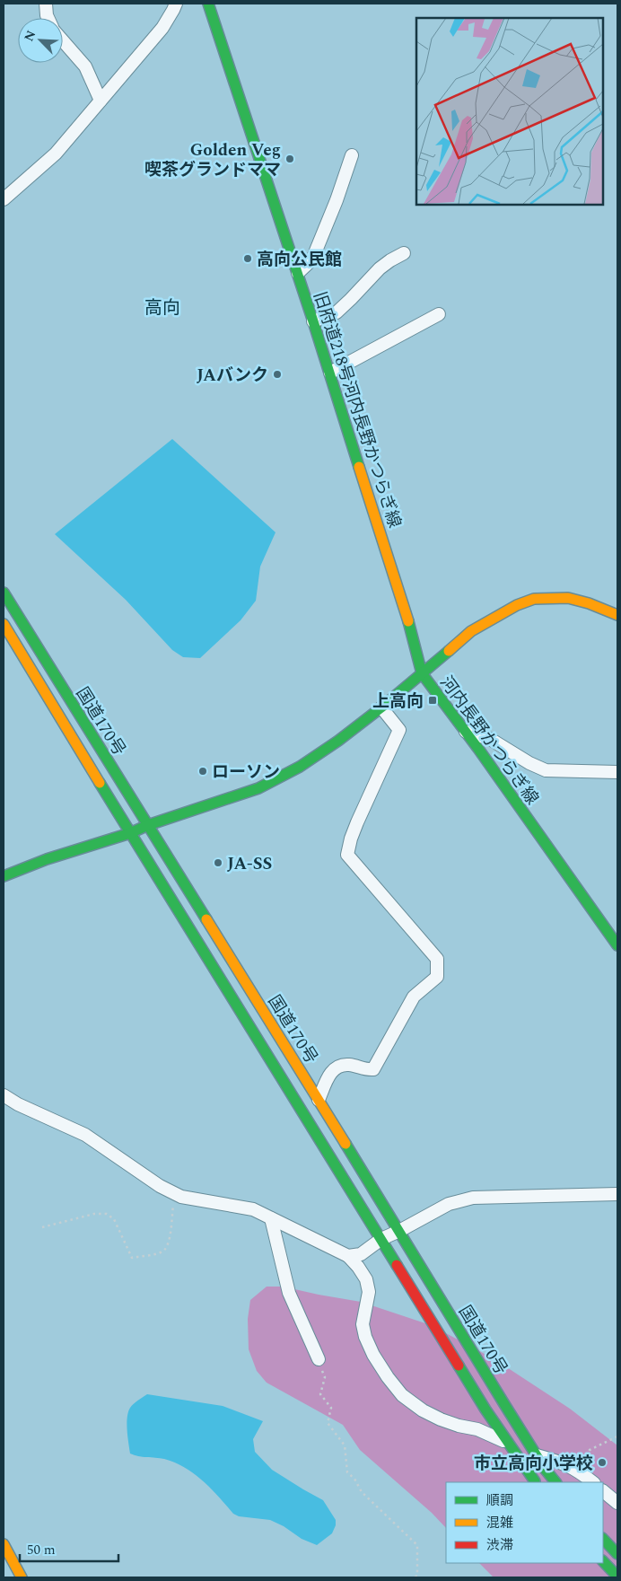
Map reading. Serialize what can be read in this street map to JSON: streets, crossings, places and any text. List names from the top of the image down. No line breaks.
{"streets":{"main road":["旧府道218号河内長野かつらぎ線","国道170号","河内長野かつらぎ線"]},"crossings":[["旧府道218号河内長野かつらぎ線","河内長野かつらぎ線"],["国道170号","河内長野かつらぎ線"]],"districts":["高向"],"places":{"other":["Golden Veg 喫茶グランドママ","高向公民館","JAバンク","ローソン","JA-SS","市立高向小学校"],"transit":["上高向"]},"legend":["順調","混雑","渋滞"],"scale_bar":"50 m","north":"top left"}
